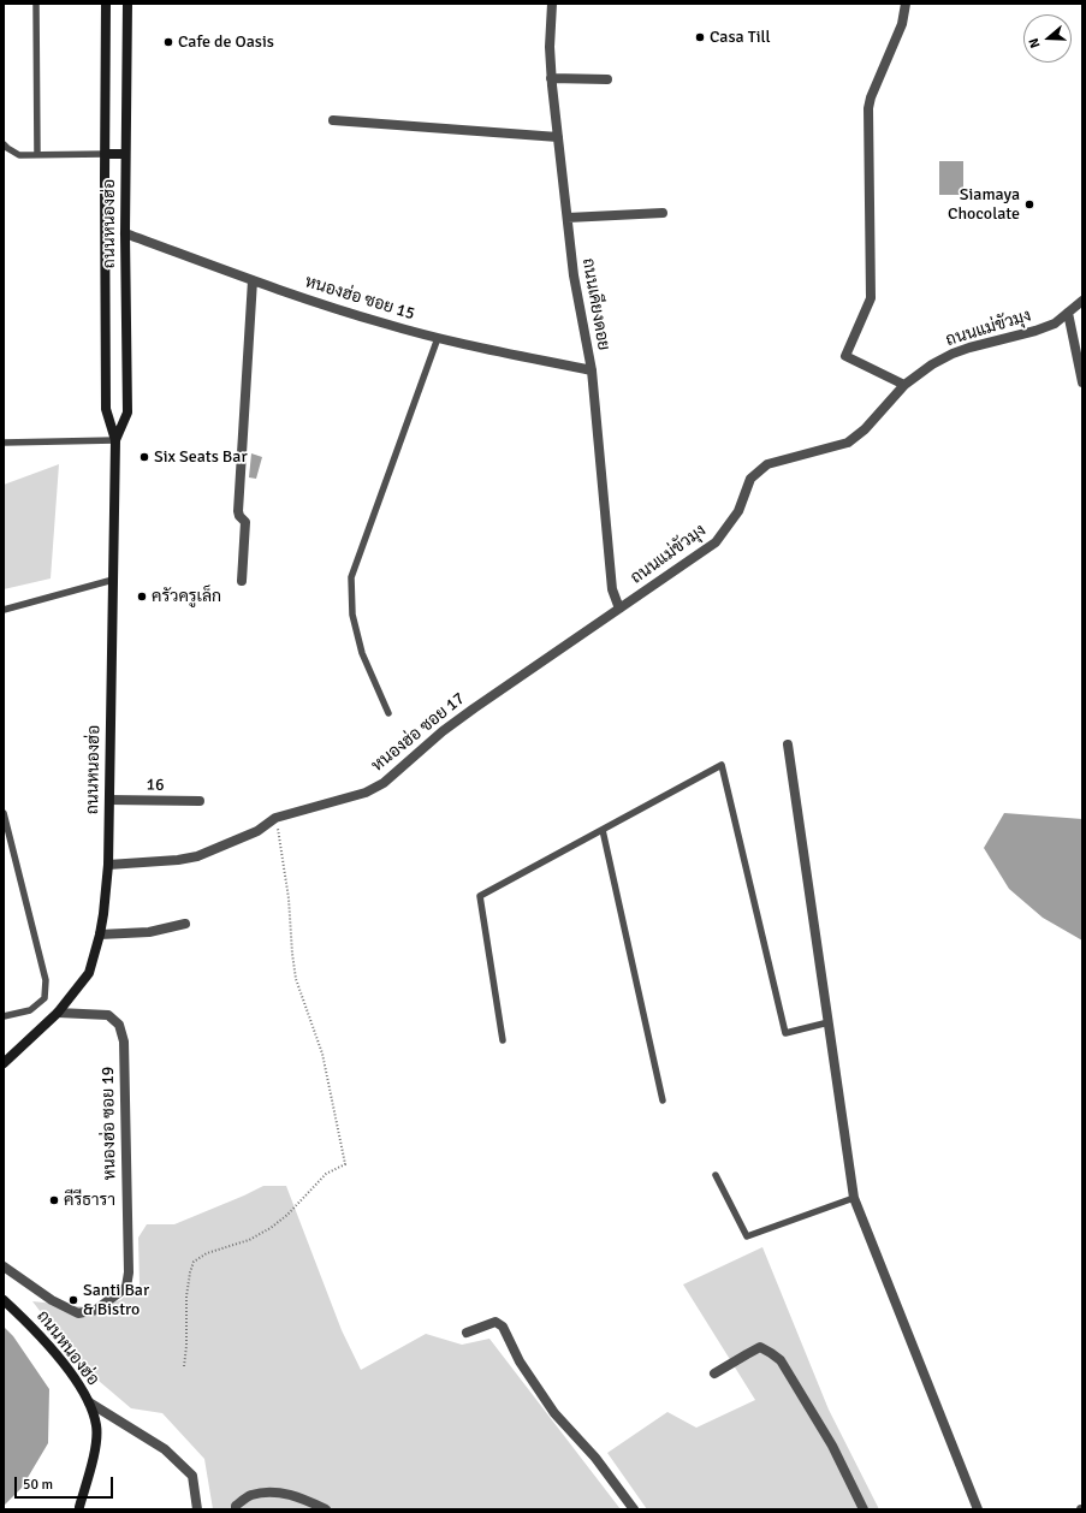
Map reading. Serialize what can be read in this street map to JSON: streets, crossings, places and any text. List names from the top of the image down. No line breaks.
{"streets":{"street":["ถนนหนองฮ่อ","หนองฮ่อ ซอย 15","ถนนเคียงดอย","ถนนแม่ขัวมุง","หนองฮ่อ ซอย 17","16","หนองฮ่อ ซอย 19"]},"crossings":[["ถนนหนองฮ่อ","หนองฮ่อ ซอย 15"],["ถนนหนองฮ่อ","หนองฮ่อ ซอย 17"],["ถนนหนองฮ่อ","16"],["ถนนหนองฮ่อ","หนองฮ่อ ซอย 19"],["หนองฮ่อ ซอย 15","ถนนเคียงดอย"],["ถนนเคียงดอย","ถนนแม่ขัวมุง"],["ถนนเคียงดอย","หนองฮ่อ ซอย 17"],["ถนนแม่ขัวมุง","หนองฮ่อ ซอย 17"]],"places":["Casa Till","Cafe de Oasis","Siamaya Chocolate","Six Seats Bar","ครัวครูเล็ก","คีรีธารา","Santi Bar & Bistro"],"scale_bar":"50 m","north":"left"}
